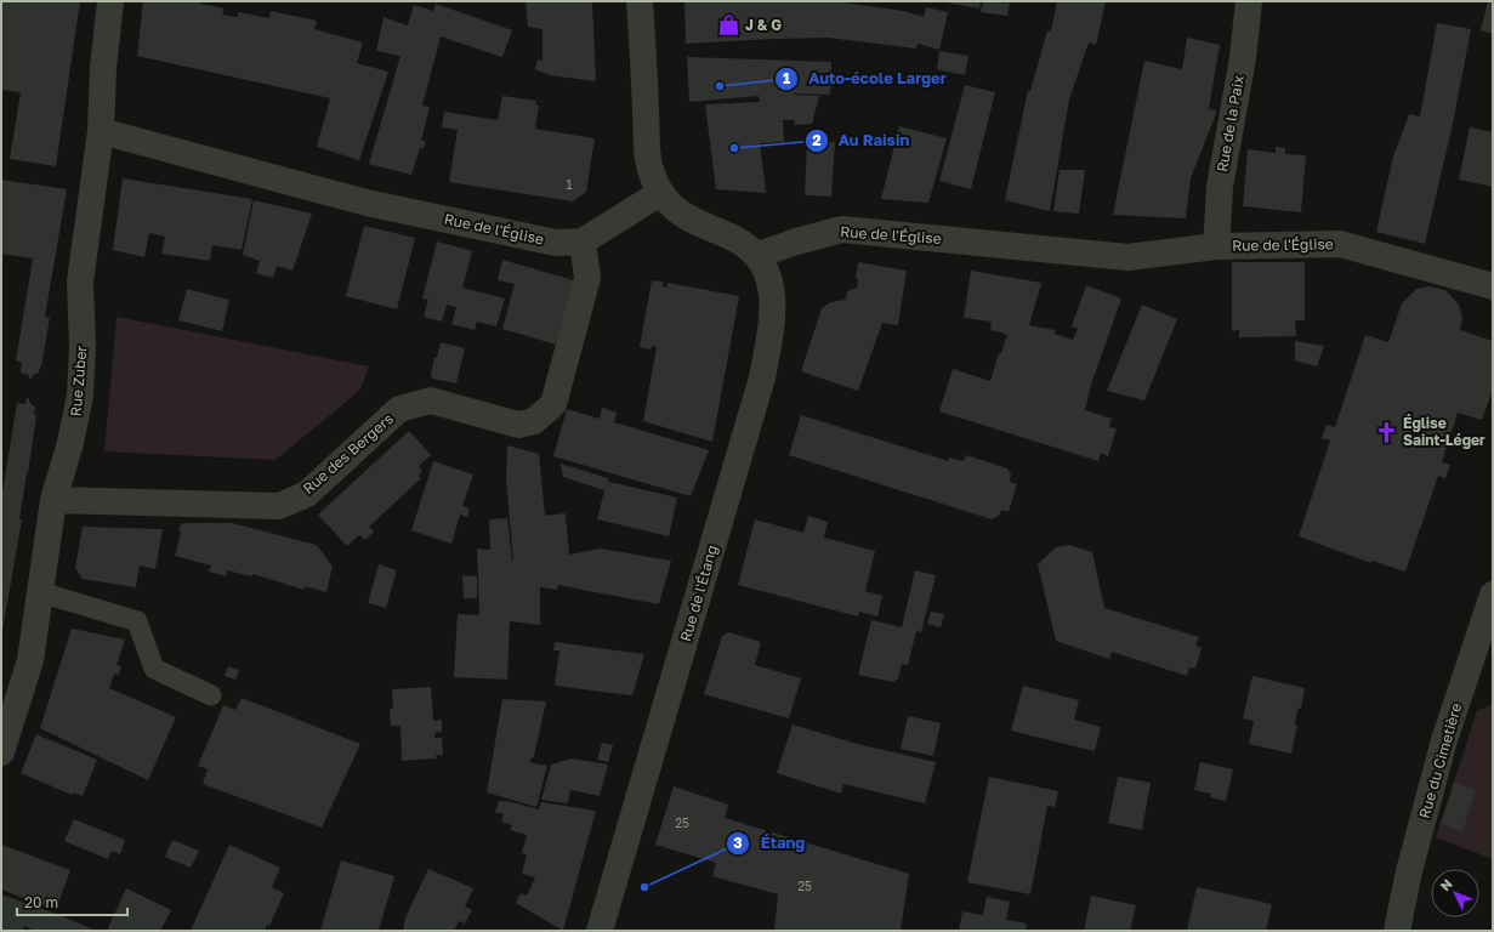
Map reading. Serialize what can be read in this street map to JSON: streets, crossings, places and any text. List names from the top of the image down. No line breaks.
{"streets":{"street":["Rue de la Paix","Rue de l'Église","Rue Zuber","Rue des Bergers","Rue de l'Étang","Rue du Cimetière"]},"crossings":[["Rue de la Paix","Rue de l'Église"],["Rue de l'Église","Rue Zuber"],["Rue de l'Église","Rue des Bergers"],["Rue de l'Église","Rue de l'Étang"],["Rue Zuber","Rue des Bergers"]],"places":{"shop":["J & G"],"other":["Auto-école Larger","Au Raisin","Étang"],"church":["Église Saint-Léger"]},"house_numbers":["1","25","25"],"scale_bar":"20 m","north":"top left"}
